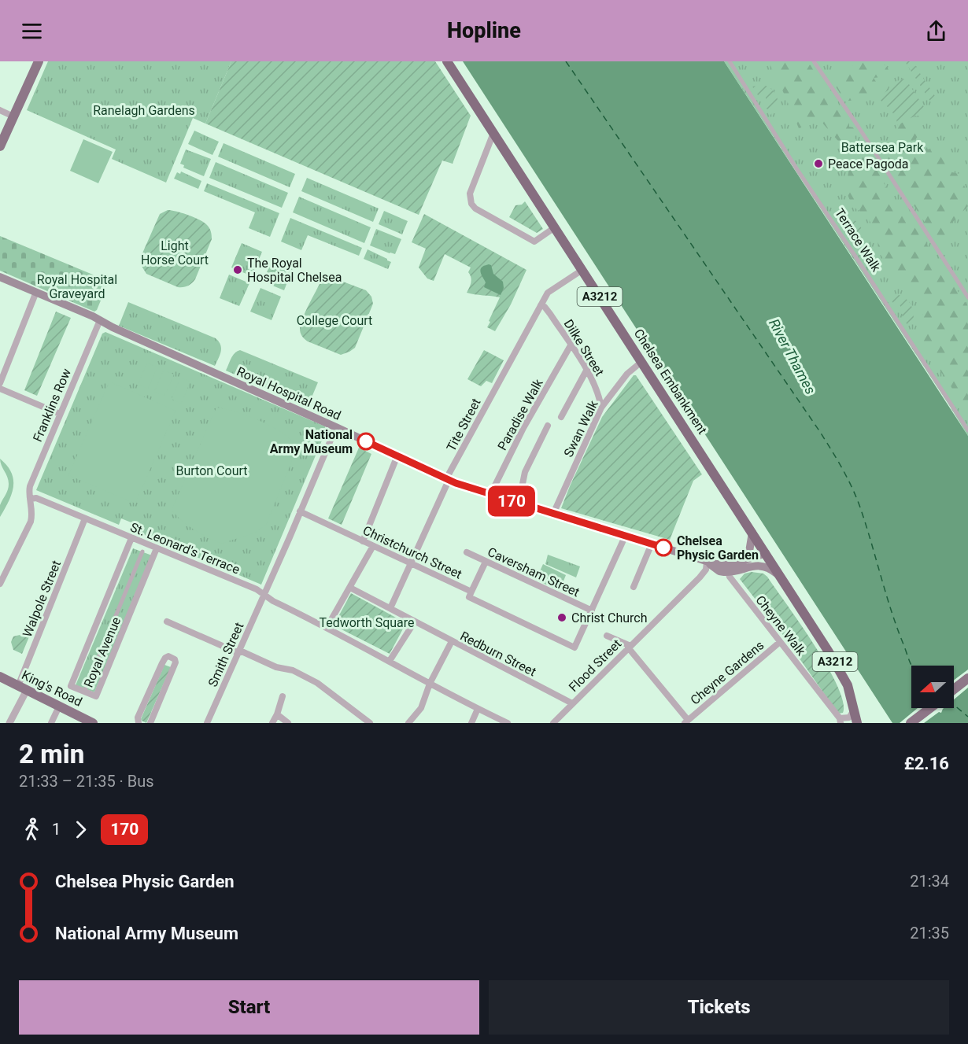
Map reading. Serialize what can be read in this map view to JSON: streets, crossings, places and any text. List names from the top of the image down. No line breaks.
{"streets":{"highway":["A3212","Chelsea Embankment"],"main road":["Royal Hospital Road","King's Road"],"street":["Terrace Walk","Dilke Street","Franklins Row","Paradise Walk","Tite Street","Swan Walk","St. Leonard's Terrace","Christchurch Street","Caversham Street","Walpole Street","Cheyne Walk","Royal Avenue","Redburn Street","Smith Street","Flood Street","Cheyne Gardens"]},"crossings":[["Dilke Street","Paradise Walk"],["Dilke Street","Tite Street"],["Dilke Street","Swan Walk"],["Chelsea Embankment","Royal Hospital Road"],["Chelsea Embankment","Tite Street"],["Chelsea Embankment","Swan Walk"],["Chelsea Embankment","Cheyne Walk"],["Royal Hospital Road","Franklins Row"],["Royal Hospital Road","Paradise Walk"],["Royal Hospital Road","Tite Street"],["Royal Hospital Road","Swan Walk"],["Royal Hospital Road","Christchurch Street"],["Royal Hospital Road","Cheyne Walk"],["Royal Hospital Road","Smith Street"],["Royal Hospital Road","Flood Street"],["Franklins Row","St. Leonard's Terrace"],["Tite Street","Christchurch Street"],["St. Leonard's Terrace","Walpole Street"],["St. Leonard's Terrace","Royal Avenue"],["St. Leonard's Terrace","Smith Street"],["Christchurch Street","Caversham Street"],["Christchurch Street","Smith Street"],["Walpole Street","King's Road"],["Cheyne Walk","Cheyne Gardens"],["Redburn Street","Flood Street"]],"water":["River Thames"],"parks":["Ranelagh Gardens","Battersea Park","Light Horse Court","Royal Hospital Graveyard","College Court","Burton Court","Tedworth Square"],"places":["Peace Pagoda","The Royal Hospital Chelsea","National Army Museum","Chelsea Physic Garden","Christ Church"],"lines":["bus line 170"],"north":"left","page":{"header":"Hopline","on_map":"170","heading":["2 min","21:33 – 21:35 · Bus","£2.16"],"legs":["1","170"],"list":[{"name":"Chelsea Physic Garden","value":"21:34"},{"name":"National Army Museum","value":"21:35"}],"buttons":["Start","Tickets"]}}
